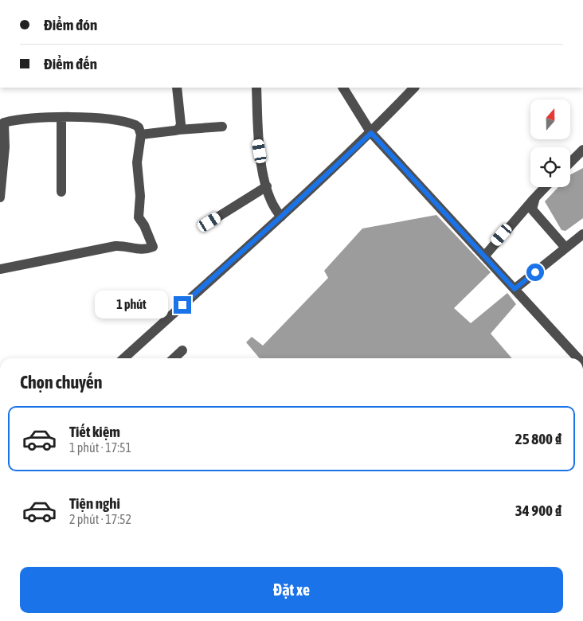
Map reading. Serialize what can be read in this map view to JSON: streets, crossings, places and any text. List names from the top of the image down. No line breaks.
{"north":"top","page":{"banner":["Điểm đón","Điểm đến"],"bubble":"1 phút","heading":"Chọn chuyến","list":[{"name":"Tiết kiệm","note":"1 phút · 17:51","value":"25 800 ₫"},{"name":"Tiện nghi","note":"2 phút · 17:52","value":"34 900 ₫"}],"buttons":"Đặt xe"}}
